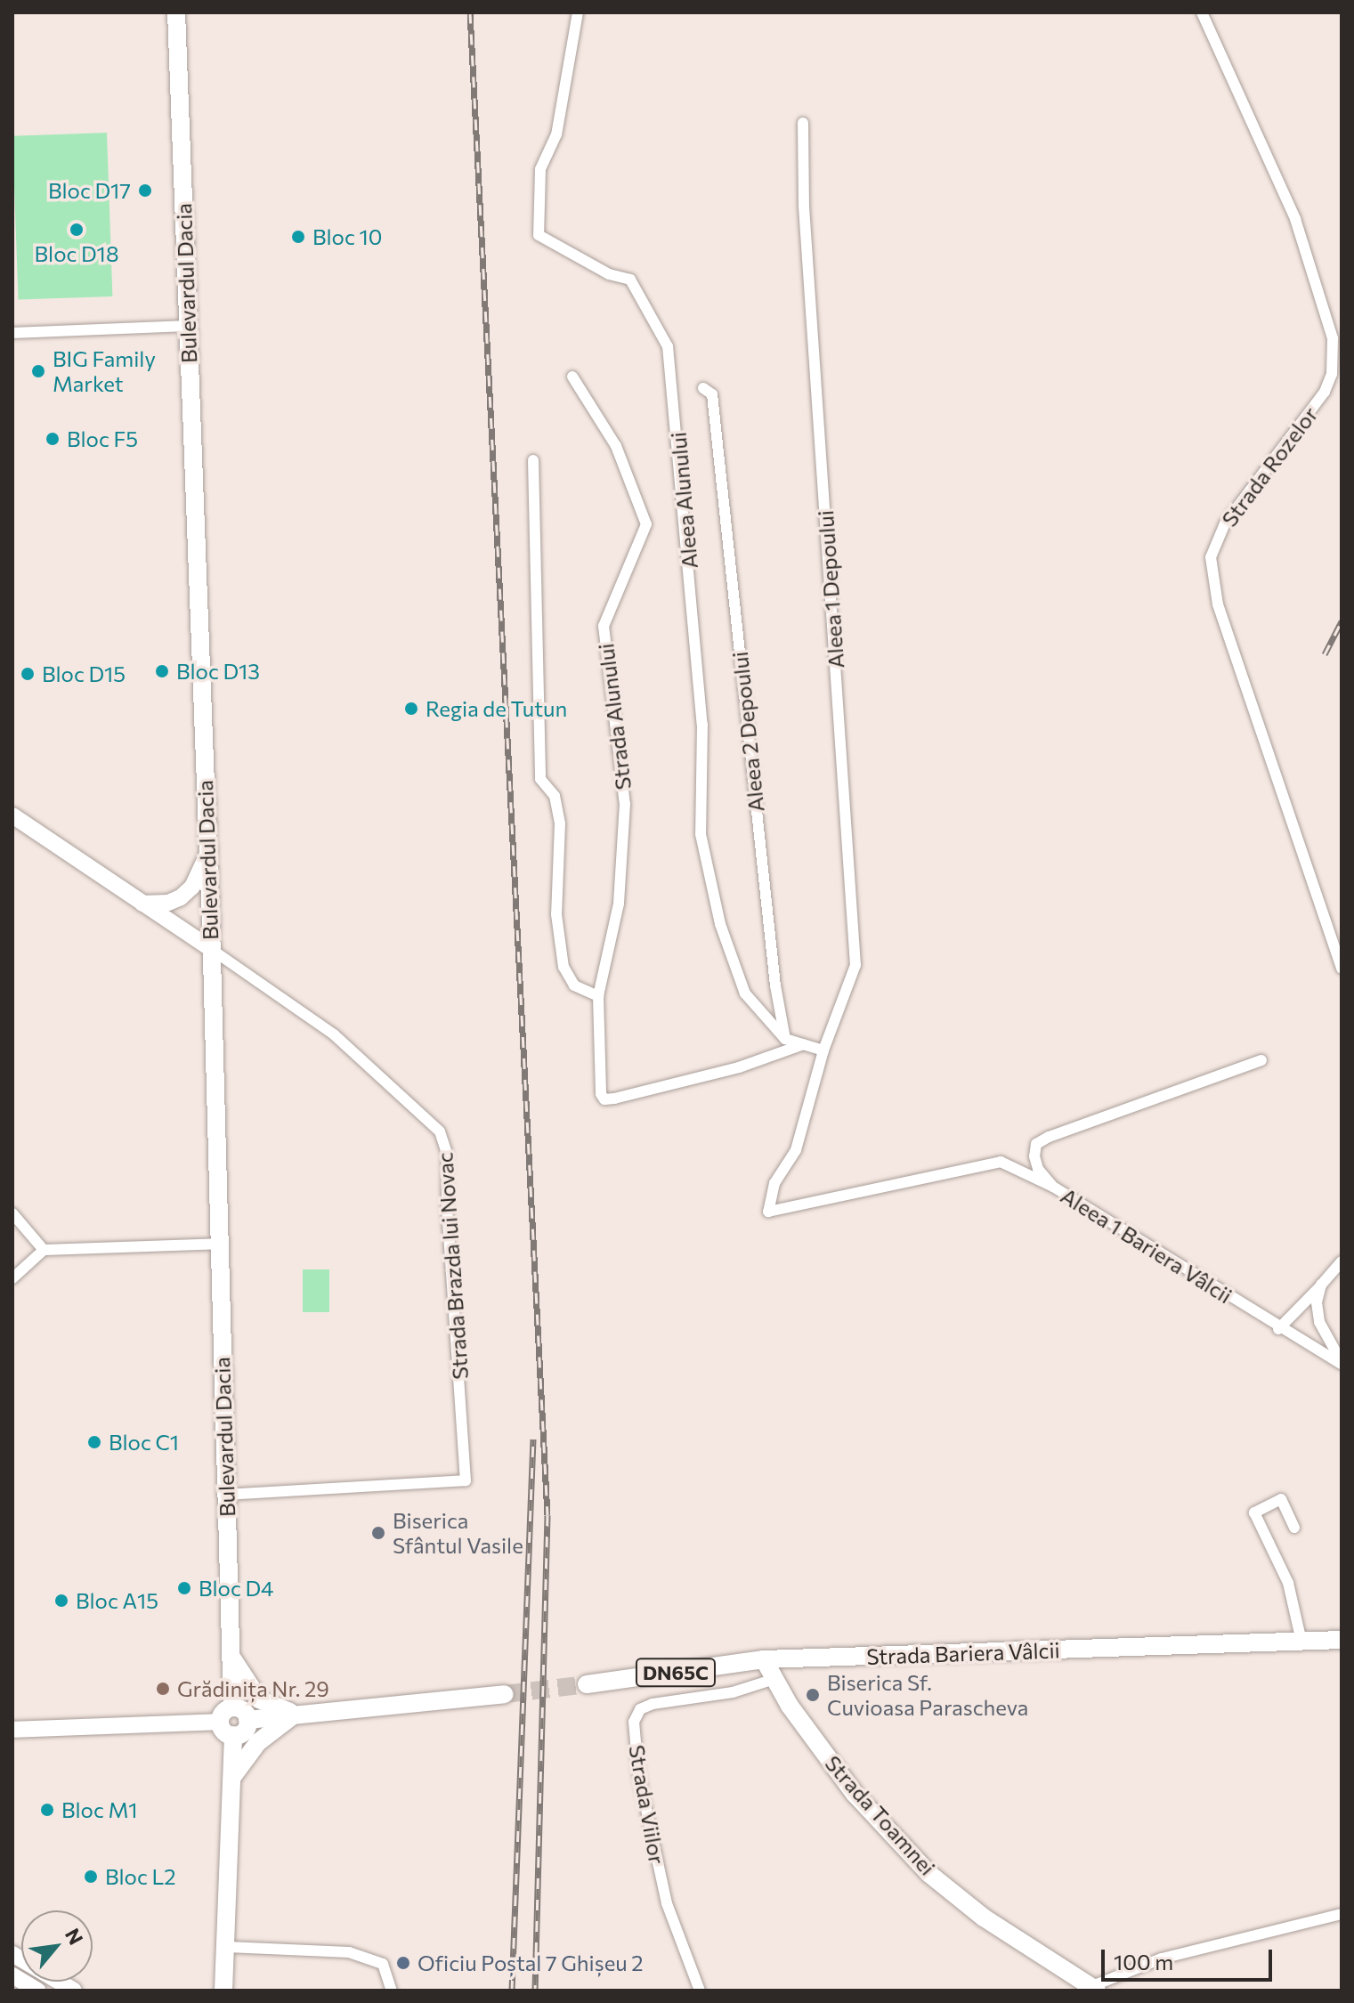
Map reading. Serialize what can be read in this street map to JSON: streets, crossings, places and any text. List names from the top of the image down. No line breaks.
{"streets":{"main road":["Bulevardul Dacia","Strada Bariera Vâlcii","DN65C","Strada Toamnei"],"street":["Strada Rozelor","Aleea Alunului","Aleea 1 Depoului","Strada Alunului","Aleea 2 Depoului","Aleea 1 Bariera Vâlcii","Strada Brazda lui Novac","Strada Viilor"]},"crossings":[["Bulevardul Dacia","Strada Brazda lui Novac"],["Aleea Alunului","Aleea 2 Depoului"],["Aleea 1 Depoului","Aleea 1 Bariera Vâlcii"],["Strada Bariera Vâlcii","Strada Toamnei"],["Strada Viilor","Strada Toamnei"]],"places":["Bloc D17","Bloc D18","Bloc 10","BIG Family Market","Bloc F5","Bloc D13","Bloc D15","Regia de Tutun","Bloc C1","Biserica Sfântul Vasile","Bloc D4","Bloc A15","Grădinița Nr. 29","Biserica Sf. Cuvioasa Parascheva","Bloc M1","Bloc L2","Oficiu Poștal 7 Ghișeu 2"],"scale_bar":"100 m","north":"top right"}
